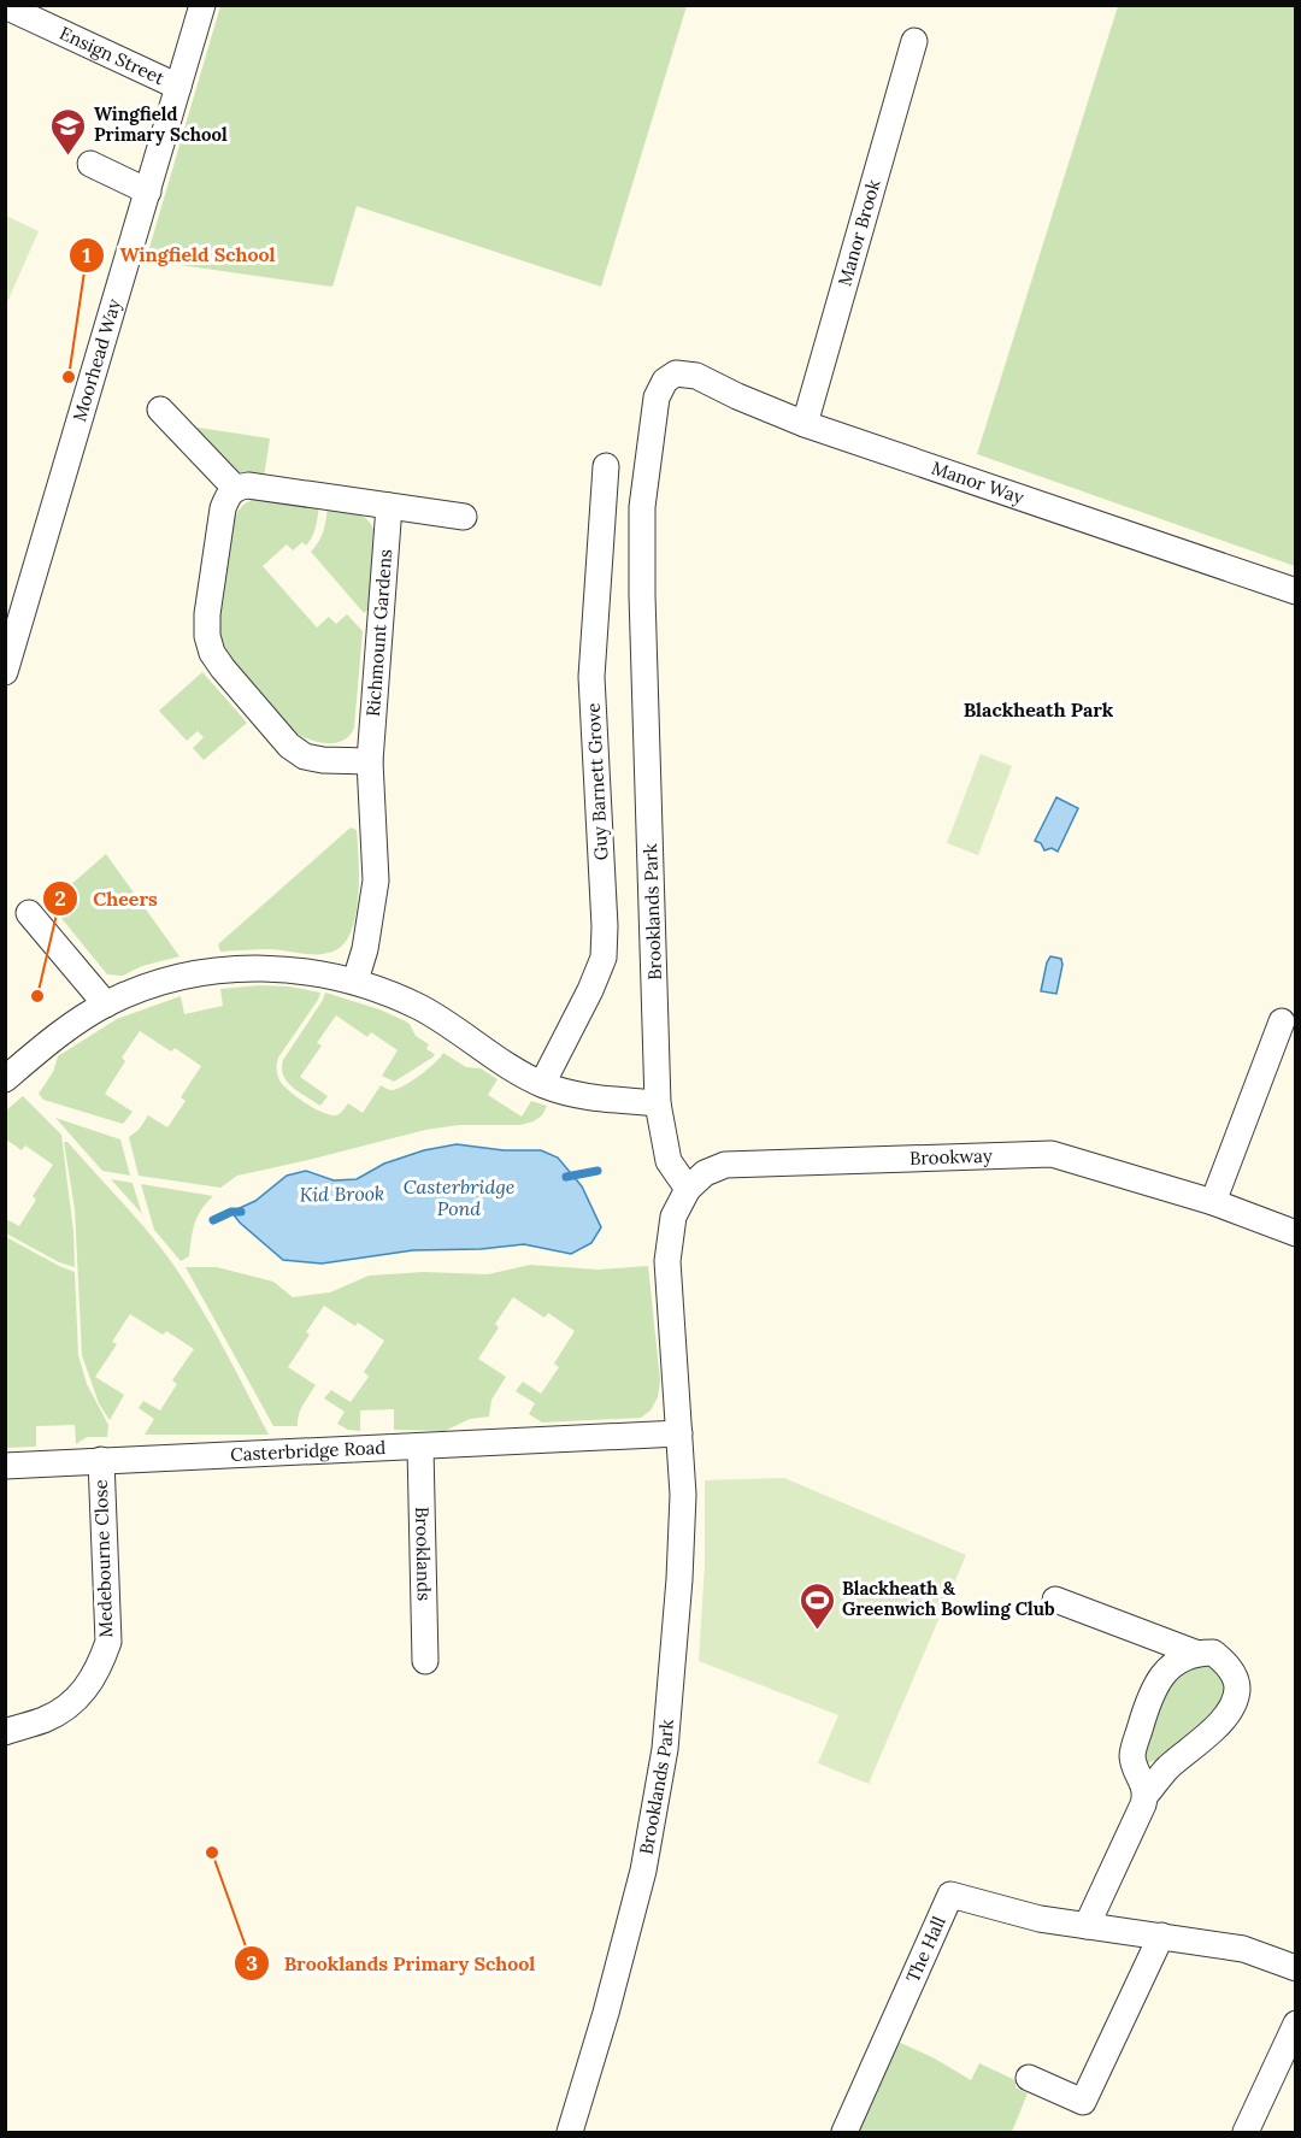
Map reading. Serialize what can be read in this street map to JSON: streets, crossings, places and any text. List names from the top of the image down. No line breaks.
{"streets":{"street":["Ensign Street","Manor Brook","Moorhead Way","Manor Way","Richmount Gardens","Guy Barnett Grove","Brooklands Park","Brookway","Casterbridge Road","Brooklands","Medebourne Close","The Hall"]},"crossings":[["Ensign Street","Moorhead Way"],["Manor Brook","Manor Way"],["Manor Way","Brooklands Park"],["Brooklands Park","Brookway"],["Brooklands Park","Casterbridge Road"],["Casterbridge Road","Brooklands"],["Casterbridge Road","Medebourne Close"]],"districts":["Blackheath Park"],"water":["Casterbridge Pond","Kid Brook"],"places":{"school or university":["Wingfield Primary School"],"other":["Wingfield School","Cheers","Brooklands Primary School"],"sports":["Blackheath & Greenwich Bowling Club"]}}
